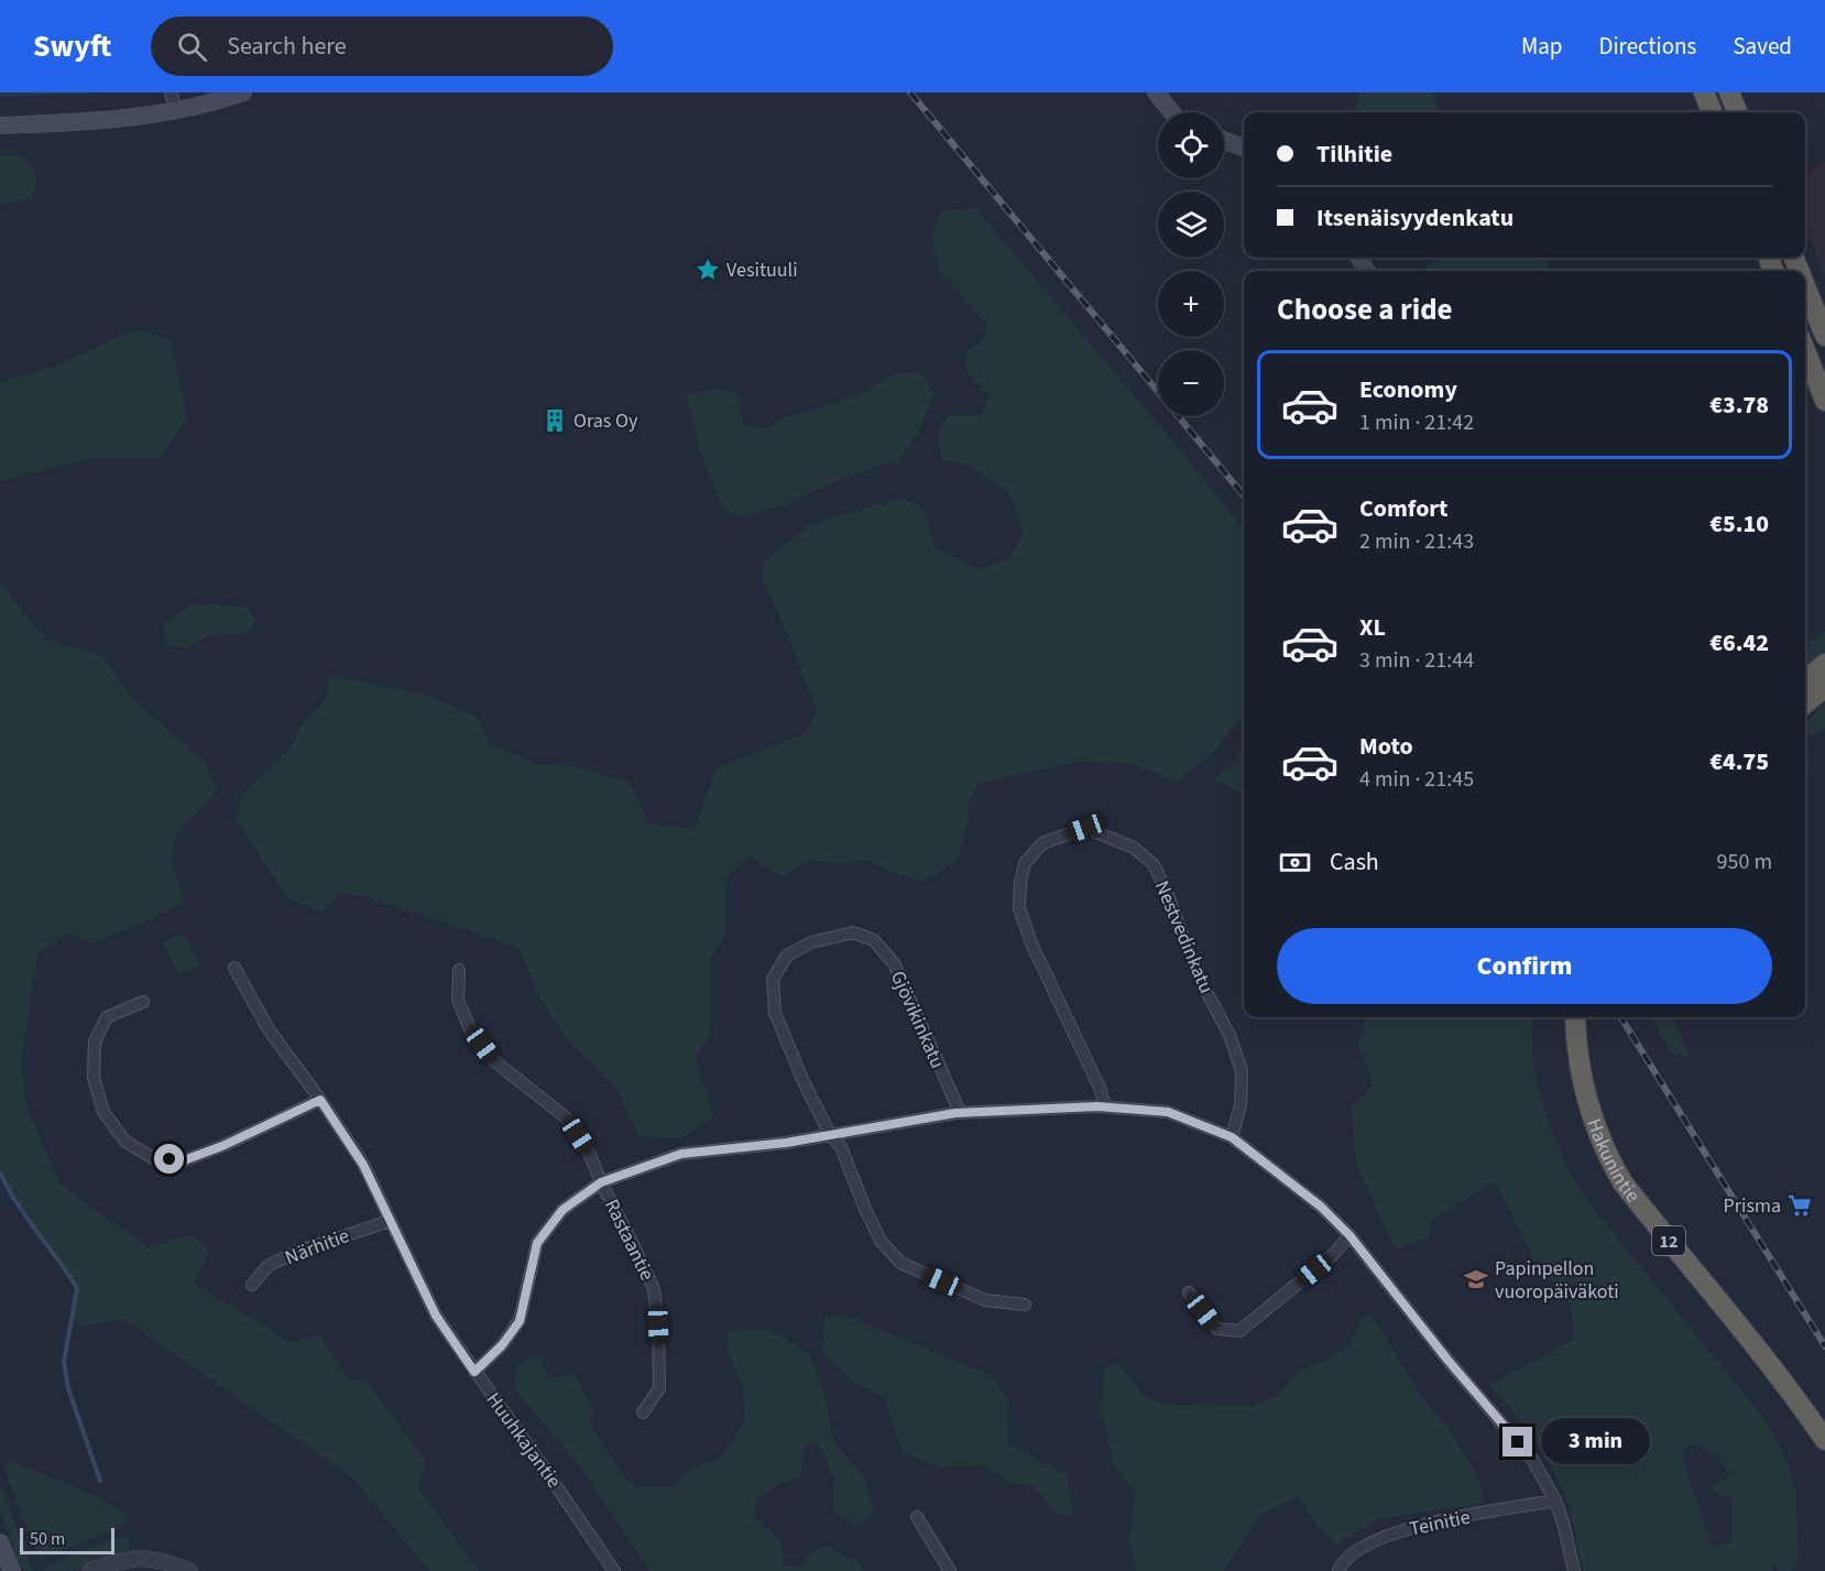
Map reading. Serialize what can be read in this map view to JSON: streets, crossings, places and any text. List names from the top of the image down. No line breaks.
{"streets":{"highway":["Hakunintie","12"],"street":["Nestvedinkatu","Gjövikinkatu","Rastaantie","Närhitie","Huuhkajantie","Teinitie"]},"crossings":[["Närhitie","Huuhkajantie"]],"places":{"place":["Vesituuli"],"building":["Oras Oy"],"supermarket":["Prisma"],"school or university":["Papinpellon vuoropäiväkoti"]},"scale_bar":"50 m","page":{"header":"Swyft","search":"Search here","nav":["Map","Directions","Saved"],"map_buttons":["+","−"],"banner":["Tilhitie","Itsenäisyydenkatu"],"heading":"Choose a ride","list":[{"name":"Economy","note":"1 min · 21:42","value":"€3.78"},{"name":"Comfort","note":"2 min · 21:43","value":"€5.10"},{"name":"XL","note":"3 min · 21:44","value":"€6.42"},{"name":"Moto","note":"4 min · 21:45","value":"€4.75"}],"pay":["Cash","950 m"],"buttons":"Confirm","bubble":"3 min","scale":"50 m"}}
